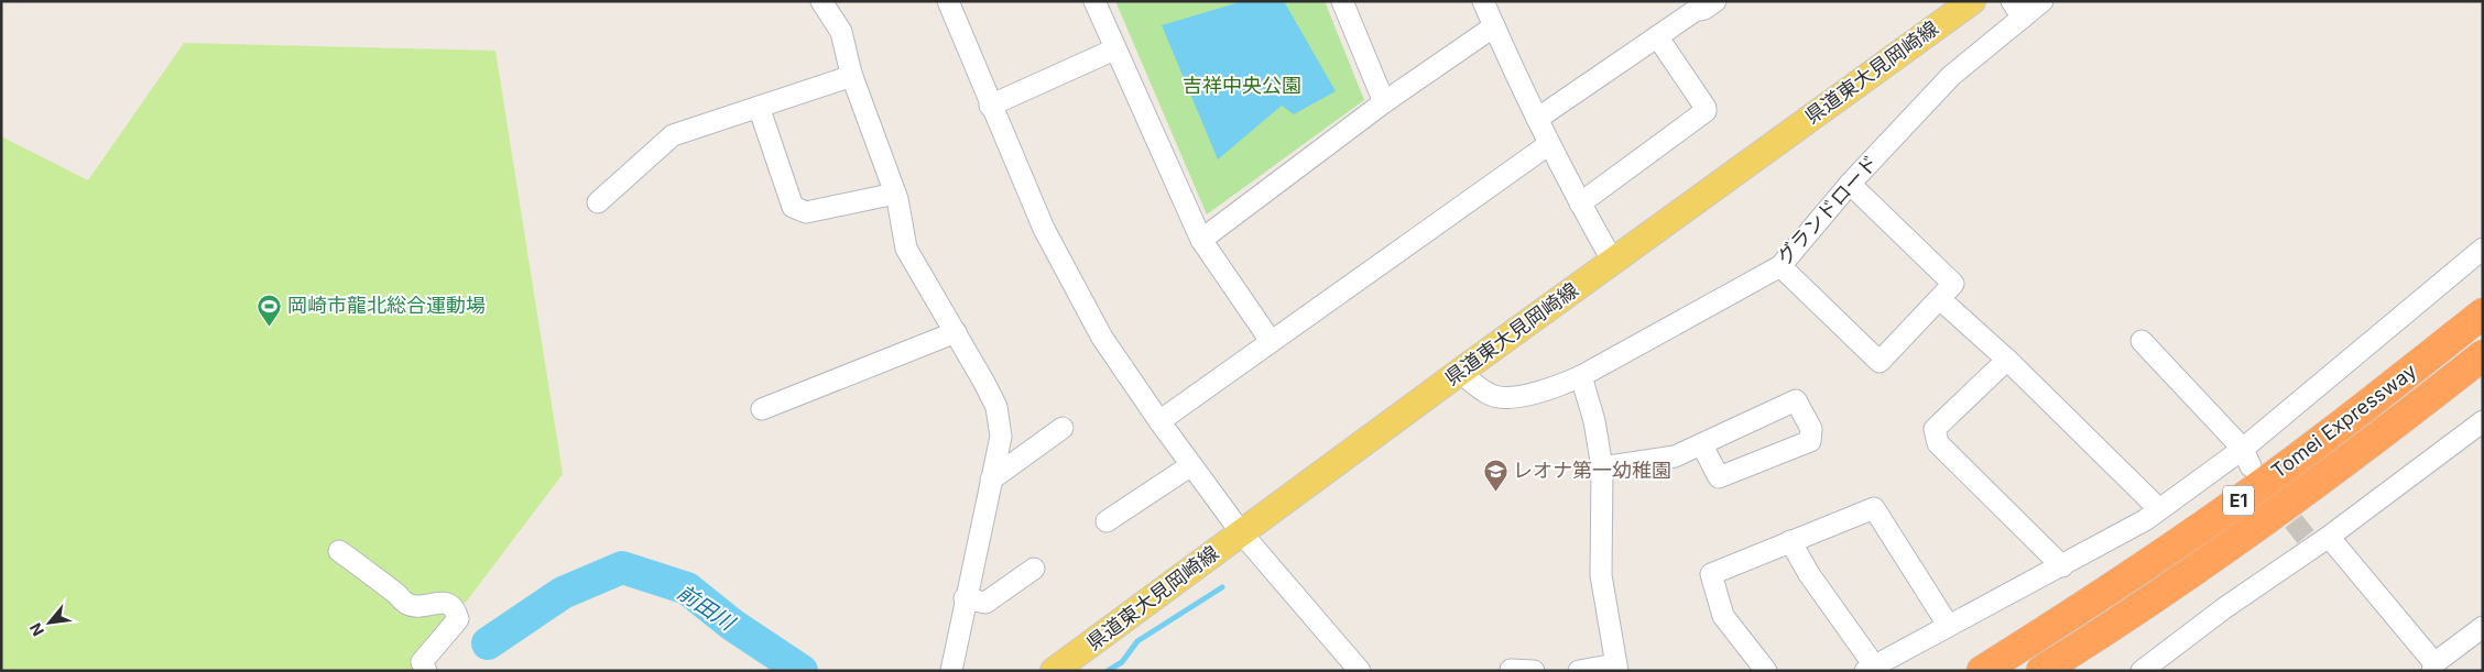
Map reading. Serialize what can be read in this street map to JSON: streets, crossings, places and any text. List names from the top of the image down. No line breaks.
{"streets":{"highway":["Tomei Expressway","E1"],"main road":["県道東大見岡崎線"],"street":["グランドロード"]},"crossings":[["県道東大見岡崎線","グランドロード"]],"water":["前田川"],"parks":["吉祥中央公園"],"places":{"sports":["岡崎市龍北総合運動場"],"school or university":["レオナ第一幼稚園"]},"north":"bottom left"}
